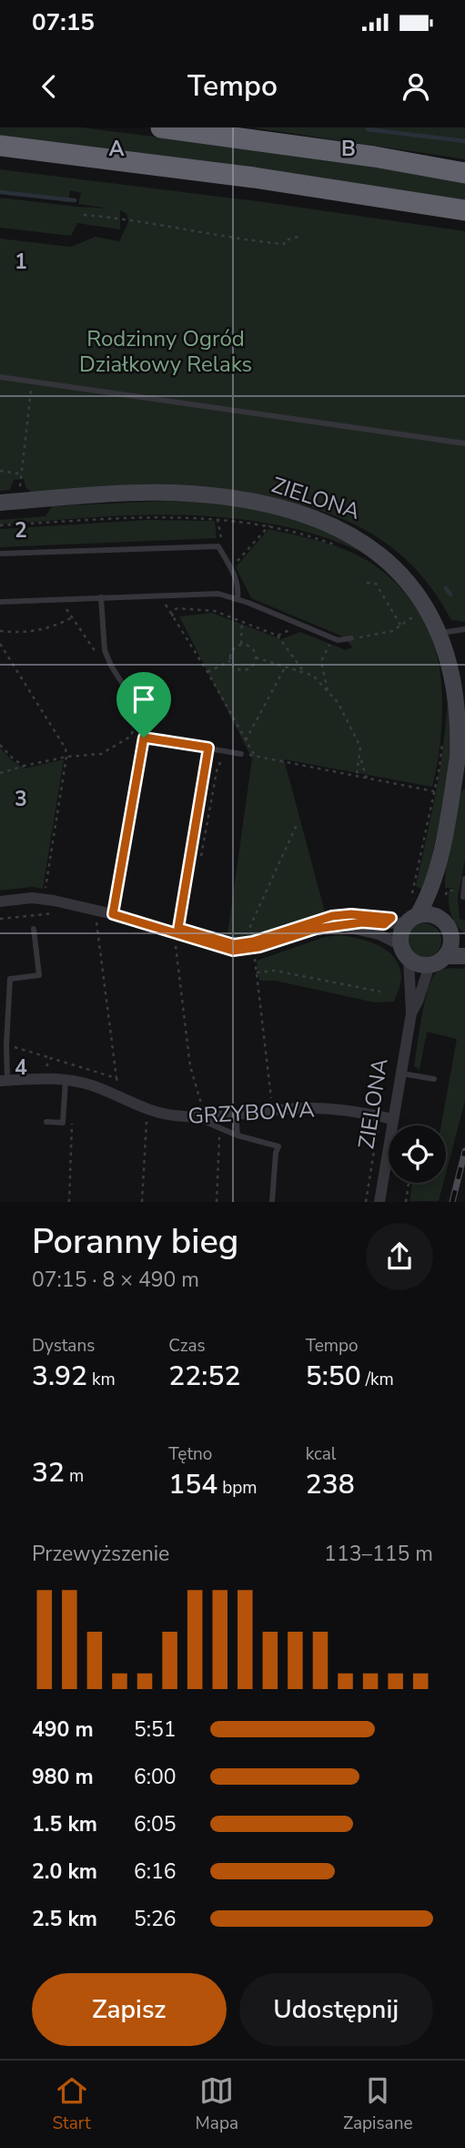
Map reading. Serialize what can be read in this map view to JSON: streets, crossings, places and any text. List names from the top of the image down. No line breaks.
{"streets":{"main road":["ZIELONA"],"street":["GRZYBOWA"]},"crossings":[["ZIELONA","GRZYBOWA"]],"parks":["Rodzinny Ogród Działkowy Relaks"],"page":{"status":"07:15","header":"Tempo","heading":["Poranny bieg","07:15 · 8 × 490 m"],"stats":[["Dystans","3.92 km"],["Czas","22:52"],["Tempo","5:50 /km"],["32 m"],["Tętno","154 bpm"],["kcal","238"]],"chart":["Przewyższenie","113–115 m"],"list":[{"name":"490 m","note":"5:51"},{"name":"980 m","note":"6:00"},{"name":"1.5 km","note":"6:05"},{"name":"2.0 km","note":"6:16"},{"name":"2.5 km","note":"5:26"}],"buttons":["Zapisz","Udostępnij"],"tabs":["Start","Mapa","Zapisane"]},"grid":{"columns":["A","B"],"rows":["1","2","3","4"]}}
